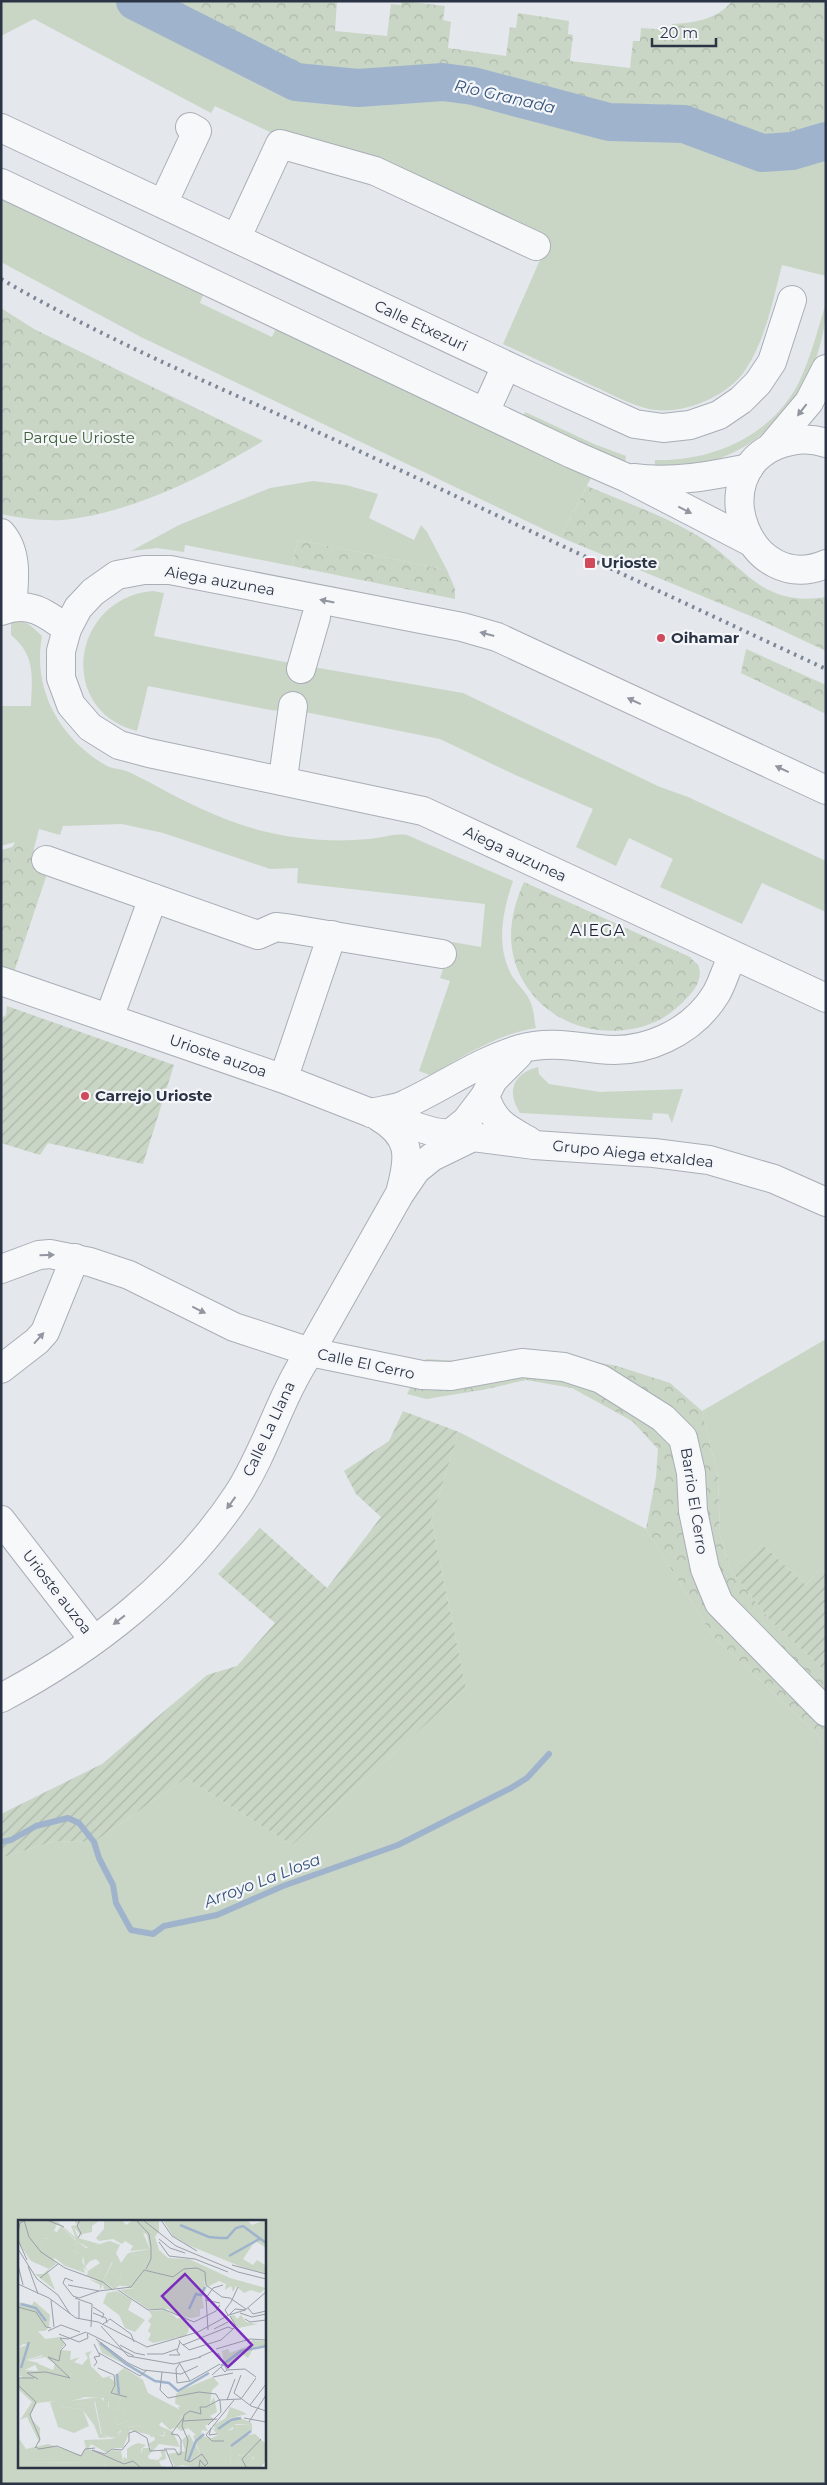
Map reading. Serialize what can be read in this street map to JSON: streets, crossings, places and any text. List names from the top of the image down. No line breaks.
{"streets":{"street":["Calle Etxezuri","Aiega auzunea","Urioste auzoa","Grupo Aiega etxaldea","Calle El Cerro","Calle La Llana","Barrio El Cerro"]},"crossings":[["Urioste auzoa","Grupo Aiega etxaldea"],["Urioste auzoa","Calle La Llana"],["Calle El Cerro","Calle La Llana"],["Calle El Cerro","Barrio El Cerro"]],"one_way":["Calle La Llana"],"districts":["AIEGA"],"water":["Río Granada","Arroyo La Llosa"],"parks":["Parque Urioste"],"places":{"transit":["Urioste"],"other":["Oihamar","Carrejo Urioste"]},"scale_bar":"20 m"}
